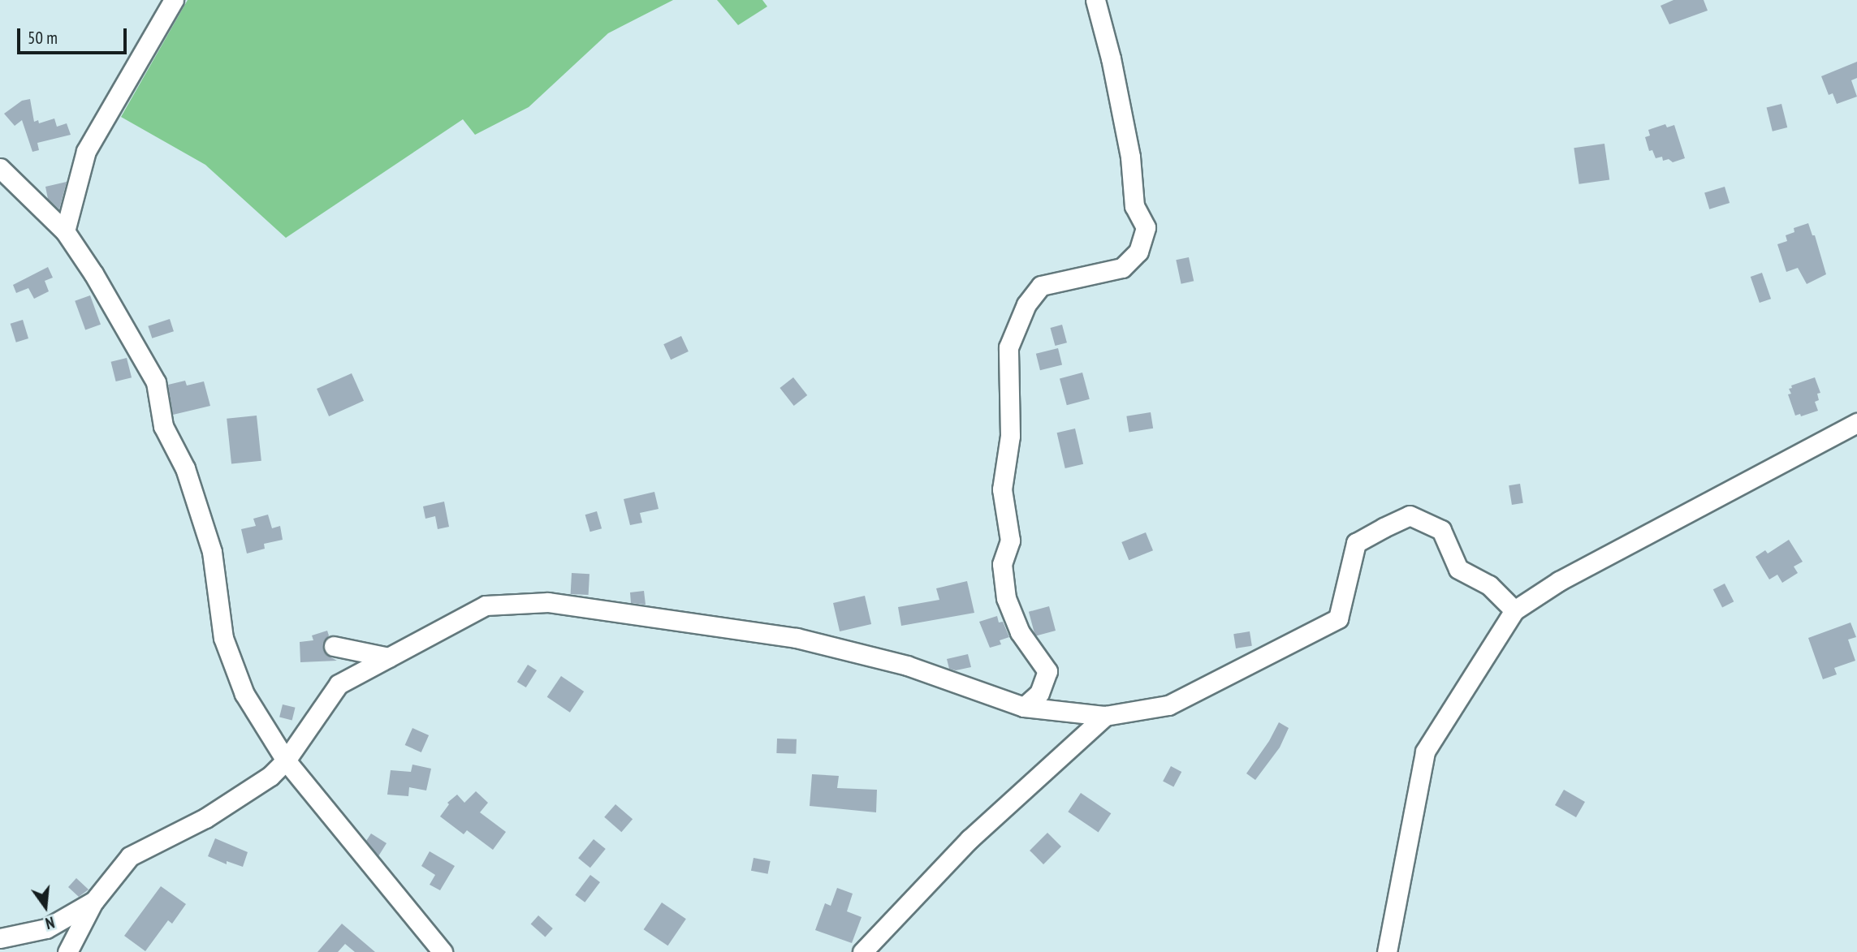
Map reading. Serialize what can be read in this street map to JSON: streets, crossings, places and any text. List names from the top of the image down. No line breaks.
{"scale_bar":"50 m","north":"bottom"}
